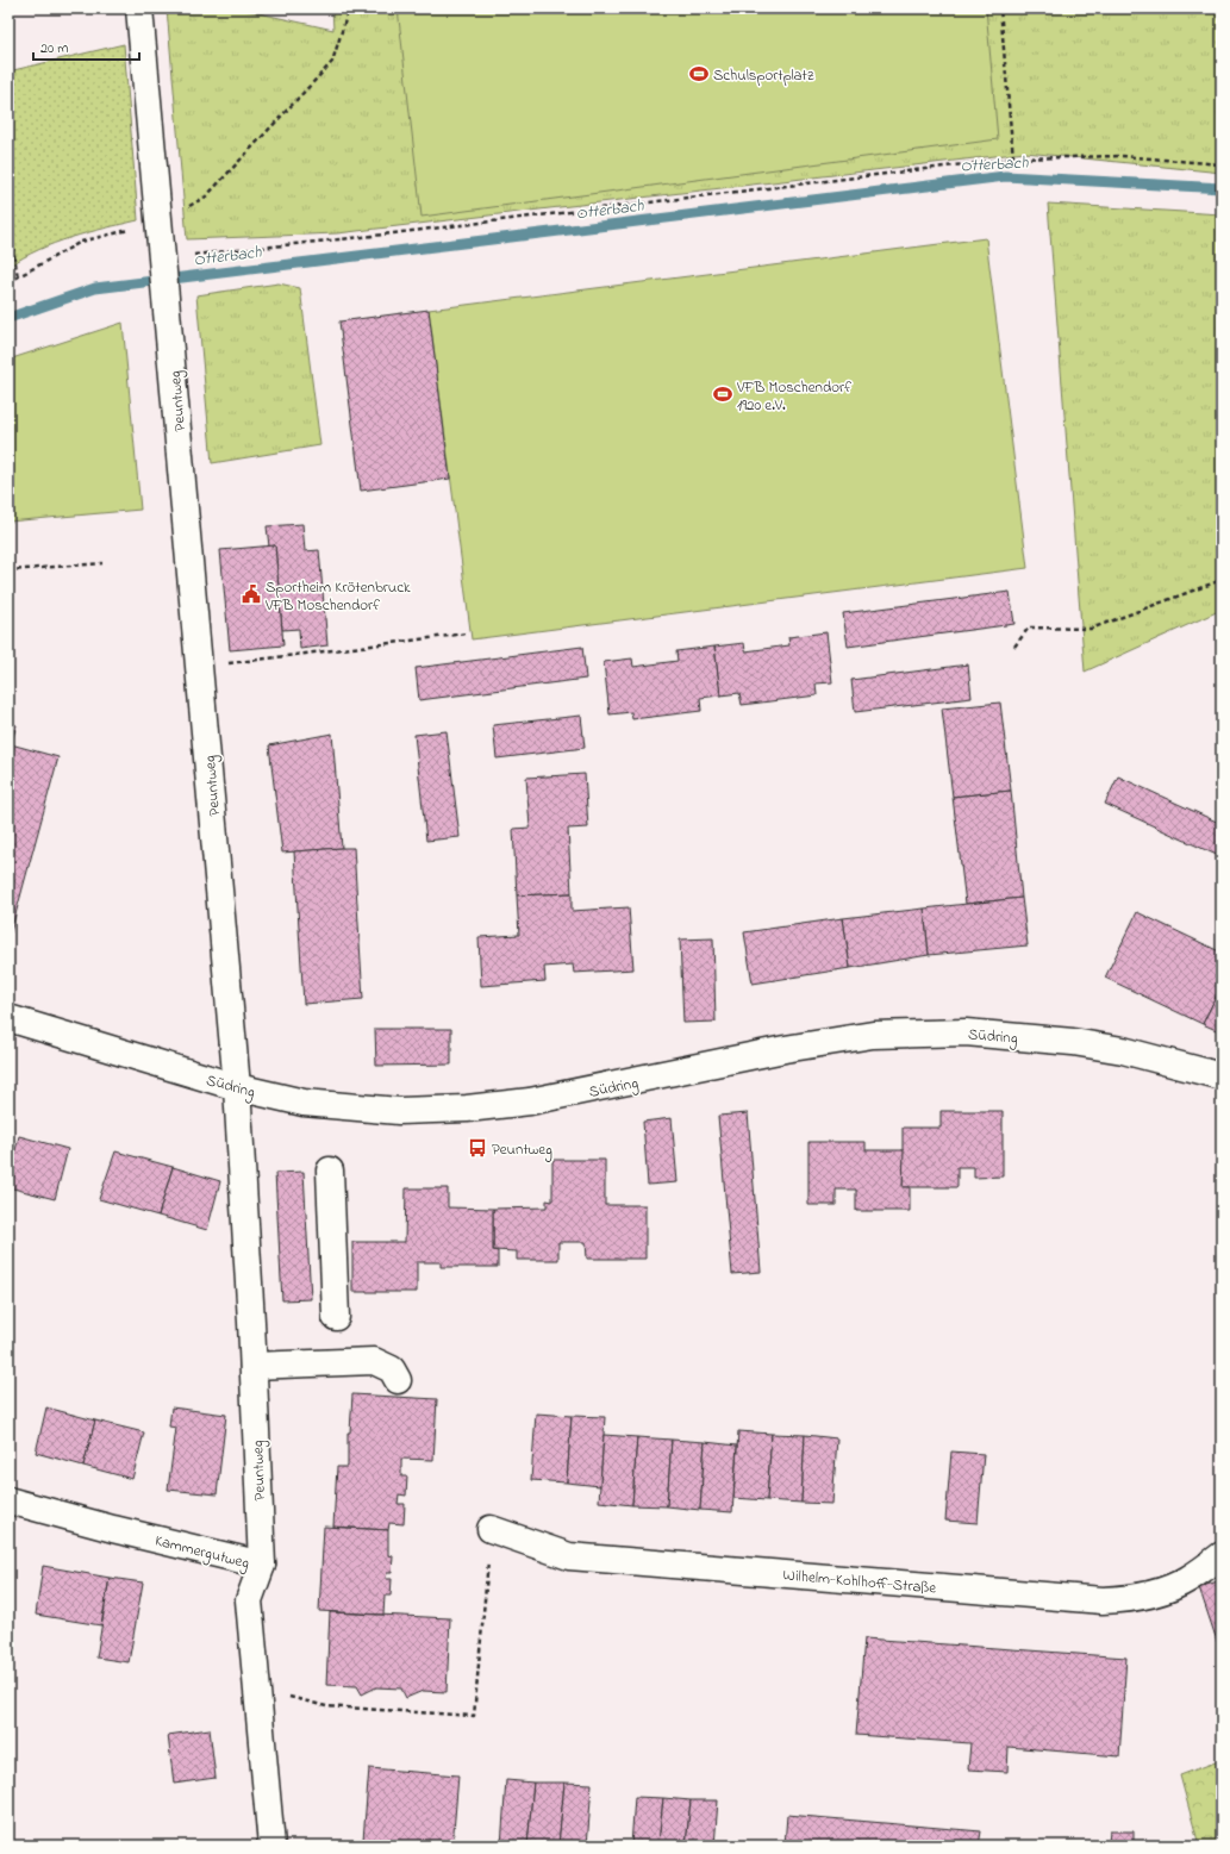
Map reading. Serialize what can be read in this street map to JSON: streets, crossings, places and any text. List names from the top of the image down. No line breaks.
{"streets":{"street":["Peuntweg","Südring","Kammergutweg","Wilhelm-Kohlhoff-Straße"]},"crossings":[["Peuntweg","Südring"],["Peuntweg","Kammergutweg"]],"water":["Otterbach"],"places":{"sports":["Schulsportplatz","VFB Moschendorf 1920 e.V."],"public building":["Sportheim Krötenbruck VFB Moschendorf"],"bus stop":["Peuntweg"]},"scale_bar":"20 m"}
